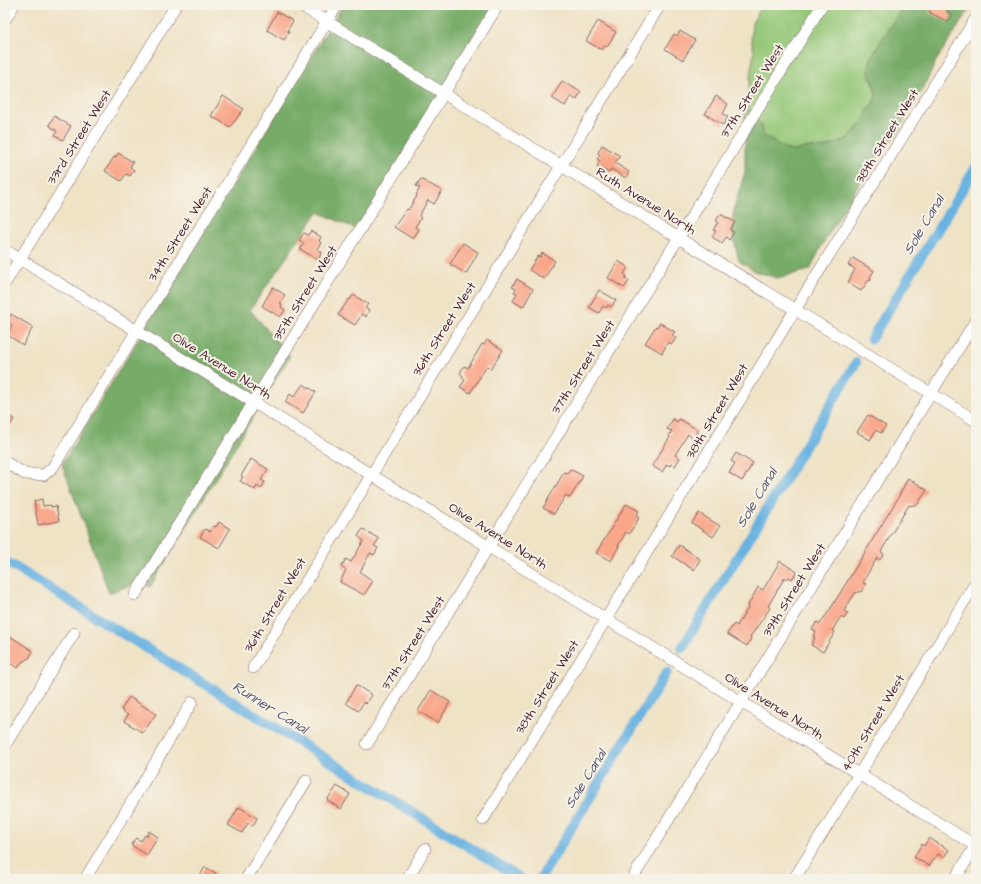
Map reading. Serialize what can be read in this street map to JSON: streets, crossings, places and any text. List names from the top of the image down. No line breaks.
{"streets":{"street":["37th Street West","38th Street West","33rd Street West","Ruth Avenue North","34th Street West","35th Street West","36th Street West","Olive Avenue North","39th Street West","40th Street West"]},"crossings":[["37th Street West","Ruth Avenue North"],["37th Street West","Olive Avenue North"],["38th Street West","Ruth Avenue North"],["38th Street West","Olive Avenue North"],["33rd Street West","Olive Avenue North"],["Ruth Avenue North","34th Street West"],["Ruth Avenue North","35th Street West"],["Ruth Avenue North","36th Street West"],["Ruth Avenue North","39th Street West"],["34th Street West","Olive Avenue North"],["35th Street West","Olive Avenue North"],["36th Street West","Olive Avenue North"],["Olive Avenue North","39th Street West"],["Olive Avenue North","40th Street West"]],"water":["Sole Canal","Runner Canal"]}
